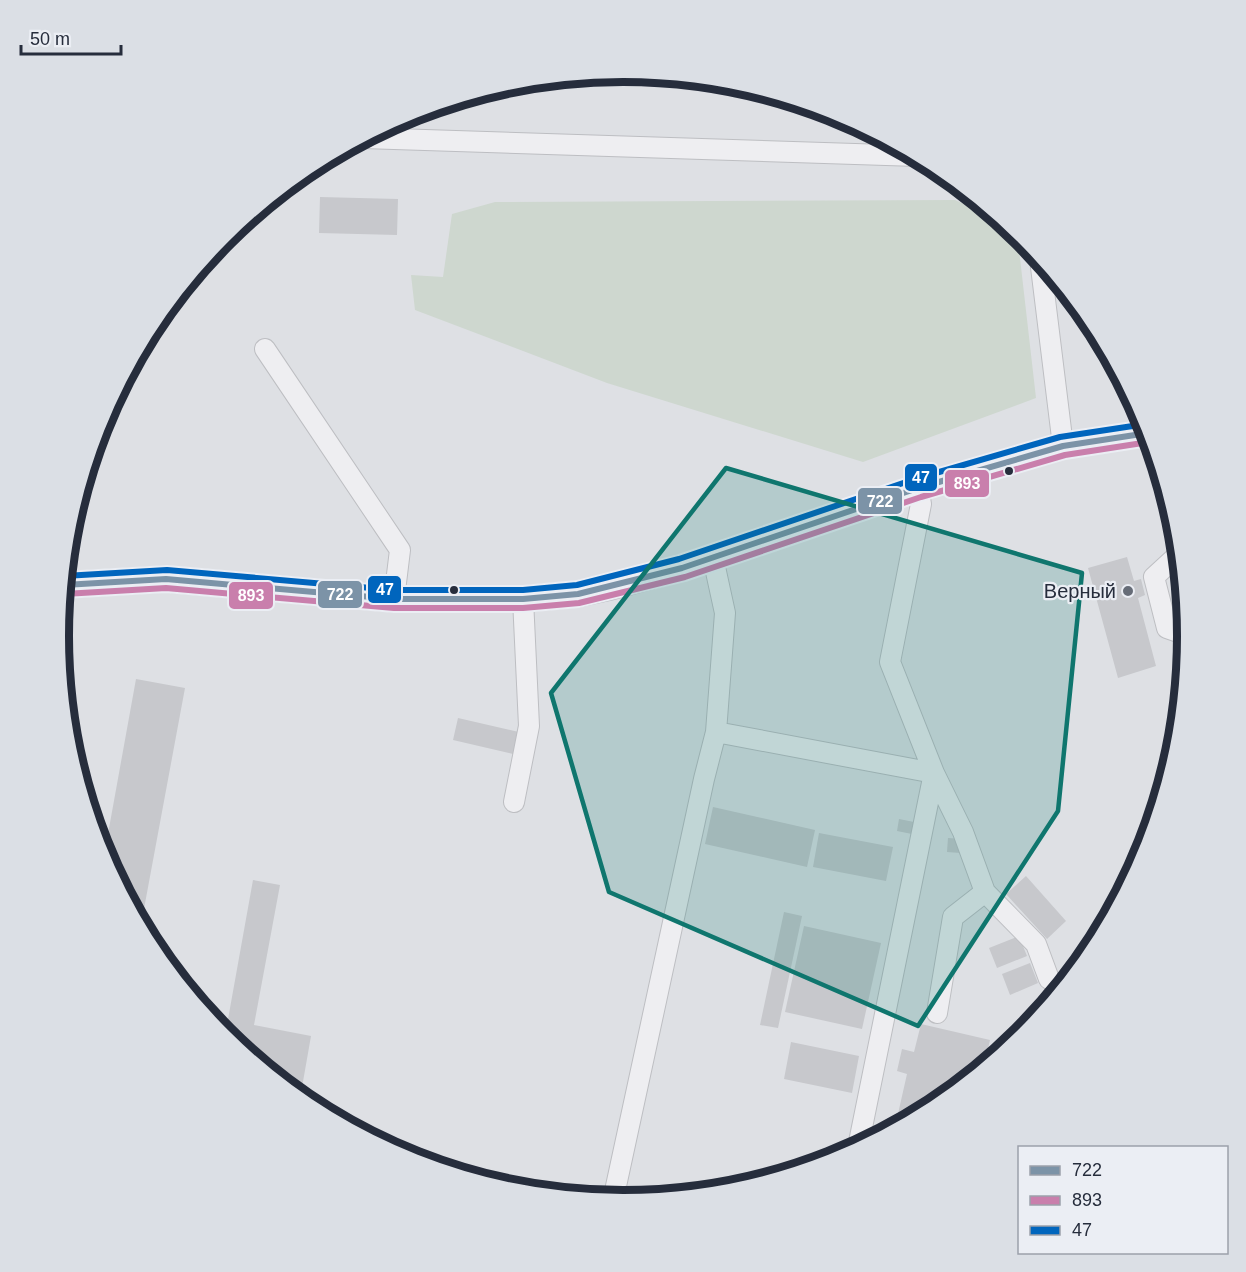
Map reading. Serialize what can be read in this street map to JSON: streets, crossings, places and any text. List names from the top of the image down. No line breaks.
{"places":["Верный"],"lines":["transit line 47","transit line 722","transit line 893"],"legend":["722","893","47"],"scale_bar":"50 m"}
